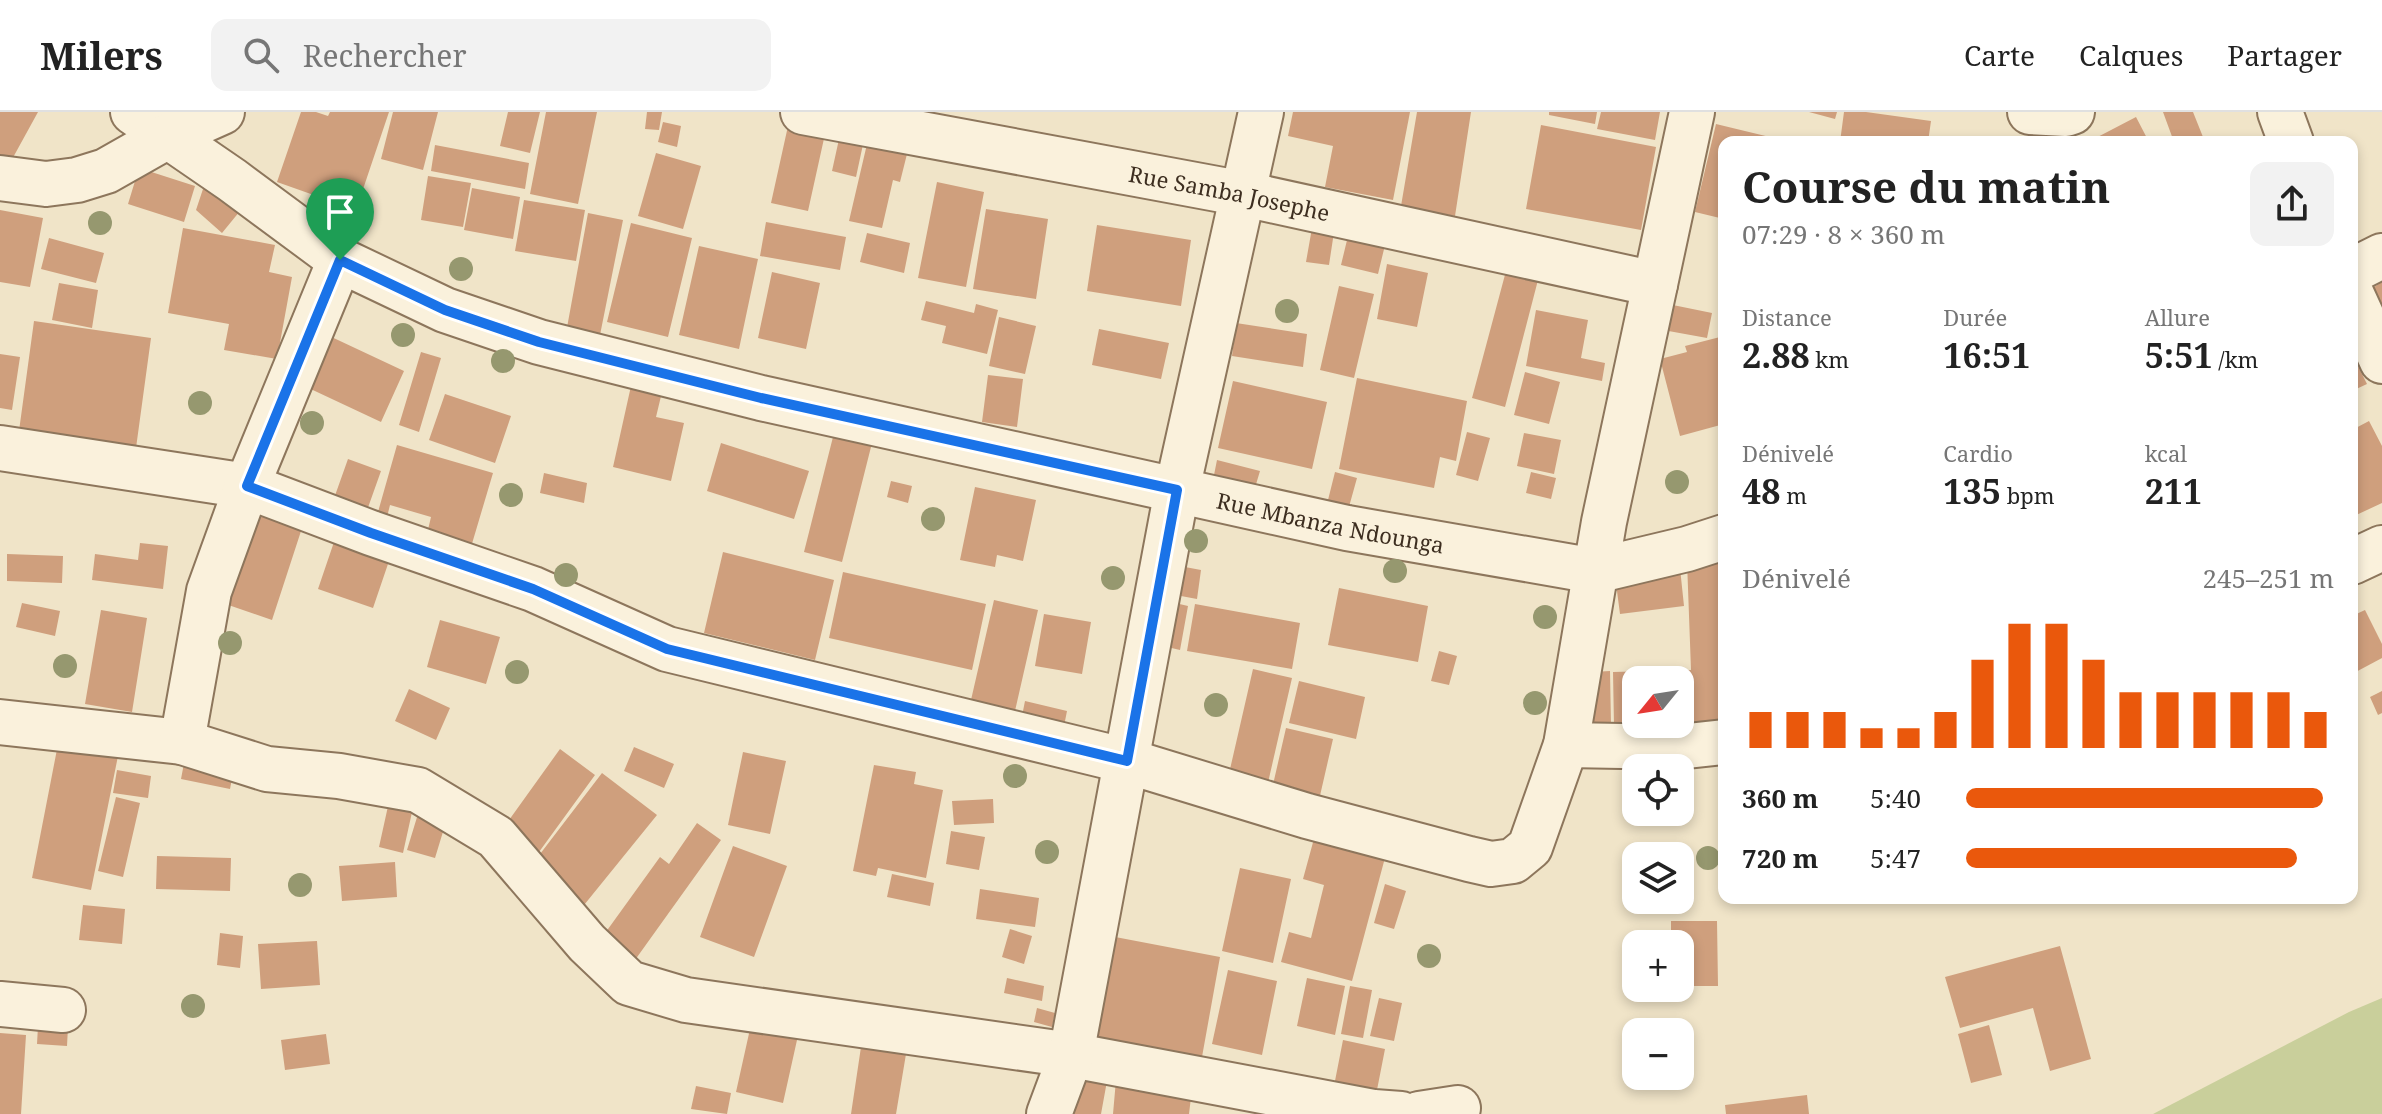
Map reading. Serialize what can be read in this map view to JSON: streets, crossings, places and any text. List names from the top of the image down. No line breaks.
{"streets":{"street":["Rue Samba Josephe","Rue Mbanza Ndounga"]},"north":"bottom left","page":{"header":"Milers","search":"Rechercher","nav":["Carte","Calques","Partager"],"heading":["Course du matin","07:29 · 8 × 360 m"],"stats":[["Distance","2.88 km"],["Durée","16:51"],["Allure","5:51 /km"],["Dénivelé","48 m"],["Cardio","135 bpm"],["kcal","211"]],"chart":["Dénivelé","245–251 m"],"map_buttons":["+","−"],"list":[{"name":"360 m","note":"5:40"},{"name":"720 m","note":"5:47"}]}}
